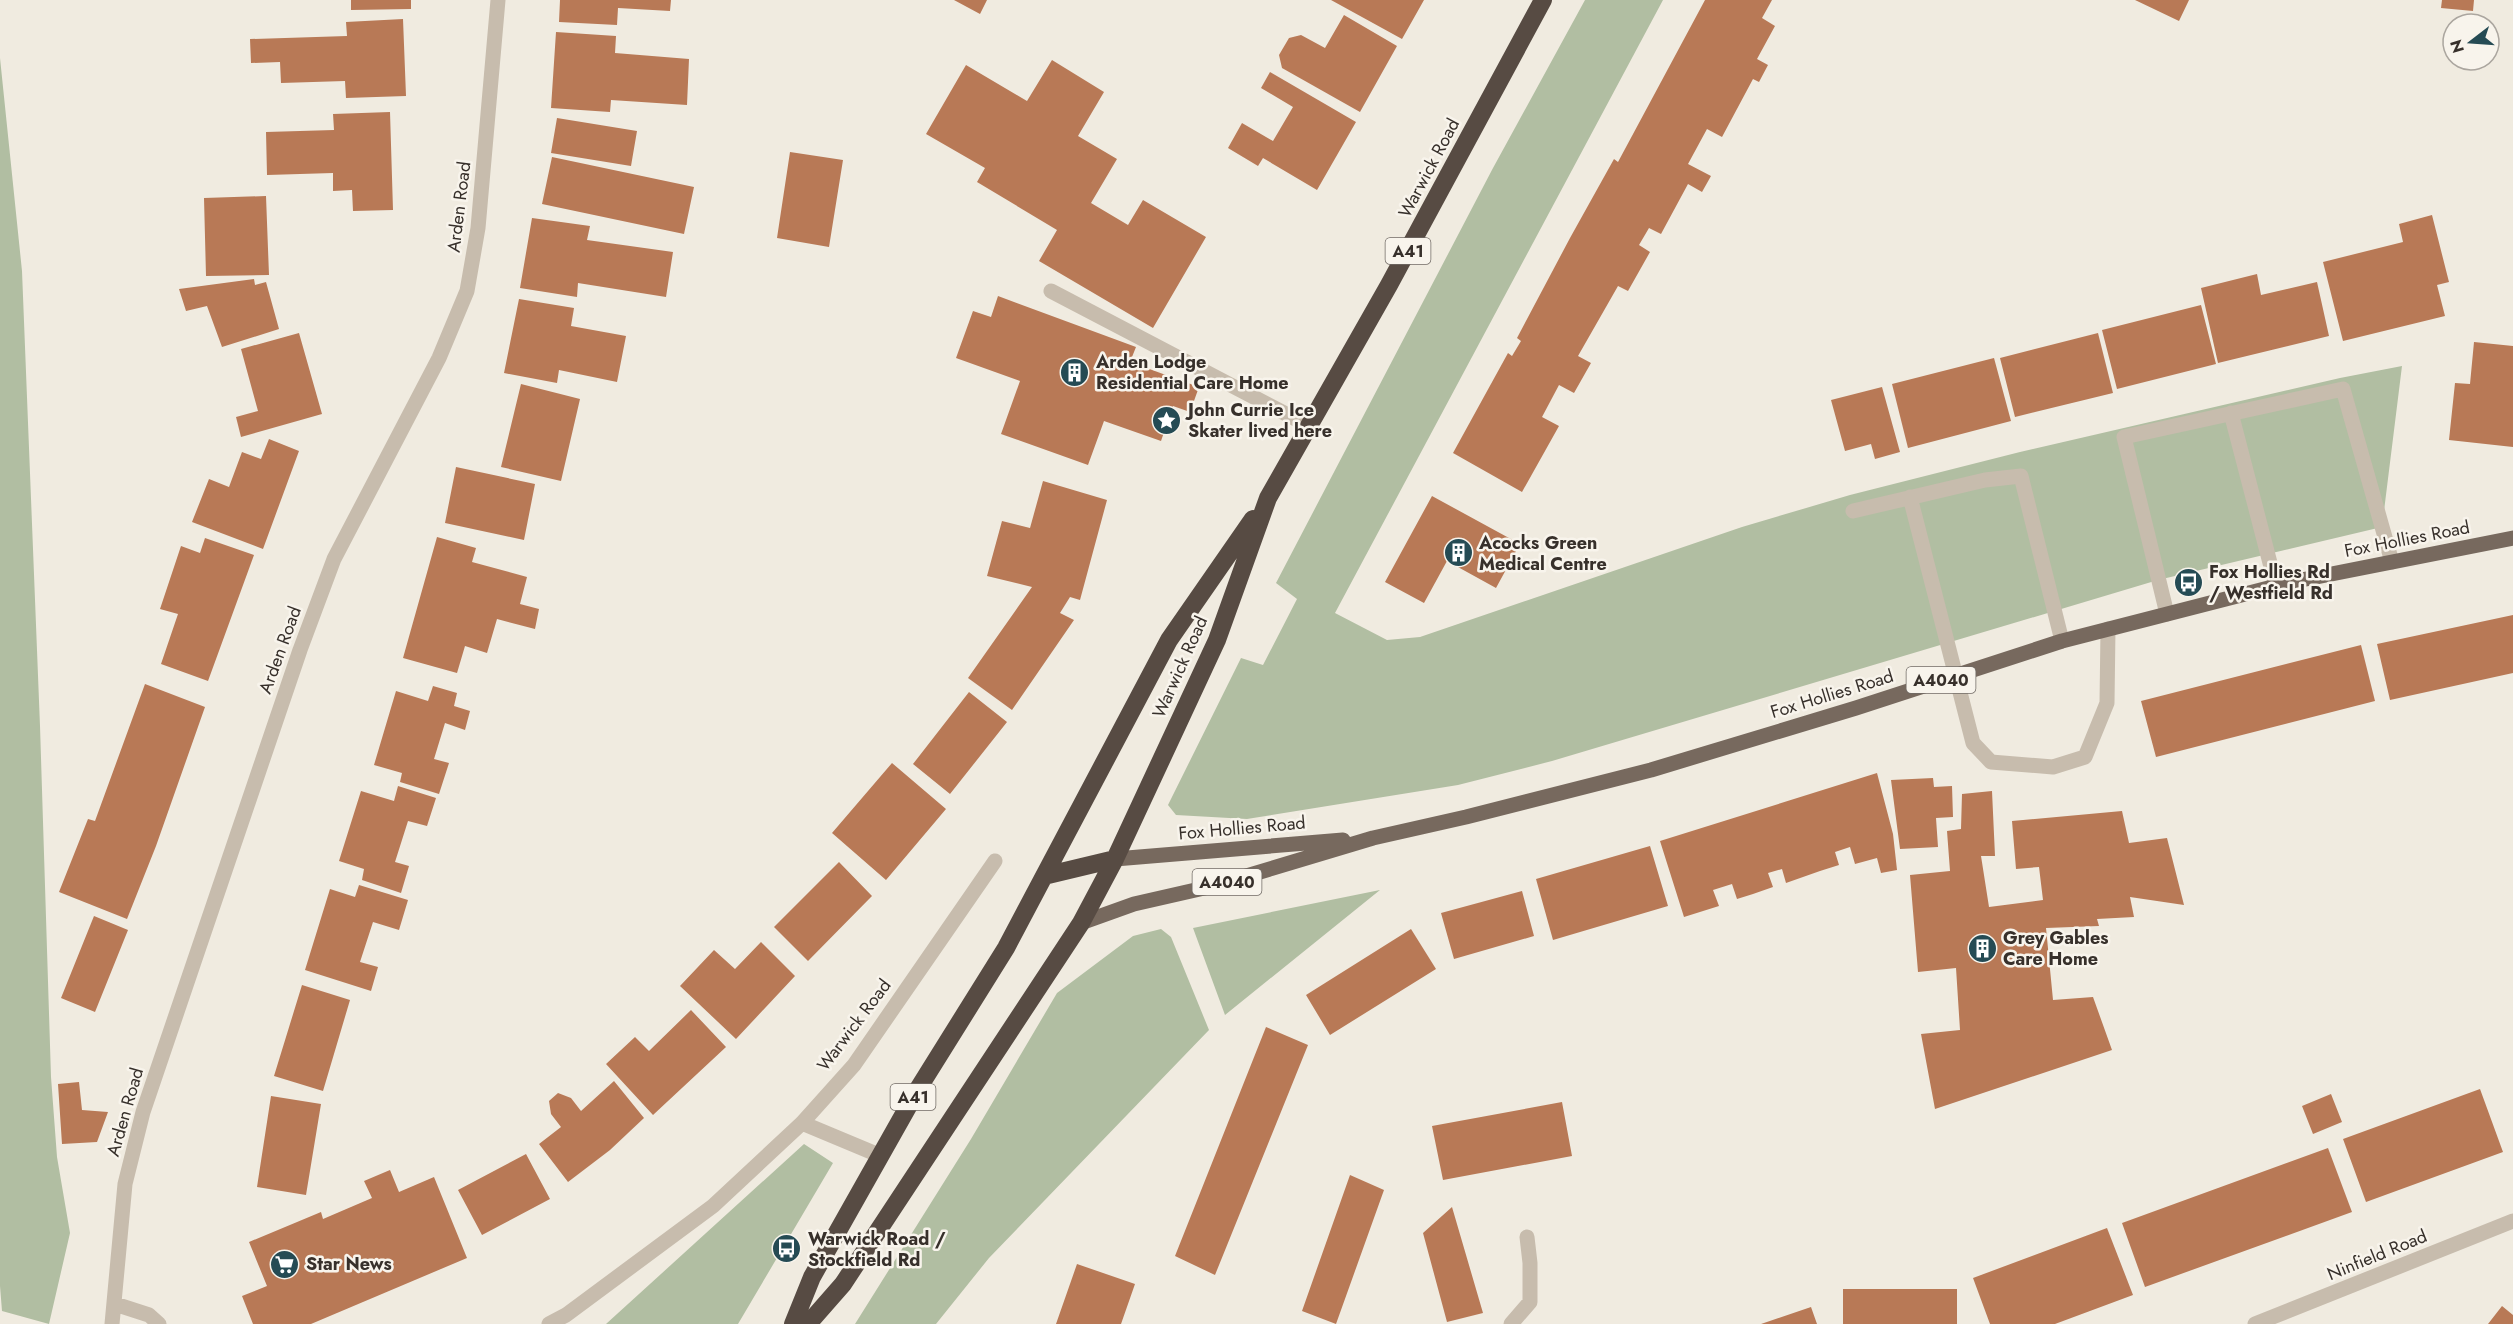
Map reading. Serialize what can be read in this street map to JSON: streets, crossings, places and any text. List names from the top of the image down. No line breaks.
{"streets":{"highway":["Warwick Road","A41"],"main road":["Fox Hollies Road","A4040"],"street":["Arden Road","Ninfield Road"]},"crossings":[["Warwick Road","A41"],["Warwick Road","Fox Hollies Road"]],"places":{"building":["Arden Lodge Residential Care Home","Acocks Green Medical Centre","Grey Gables Care Home"],"place":["John Currie Ice Skater lived here"],"bus stop":["Fox Hollies Rd / Westfield Rd","Warwick Road / Stockfield Rd"],"supermarket":["Star News"]},"north":"left"}
